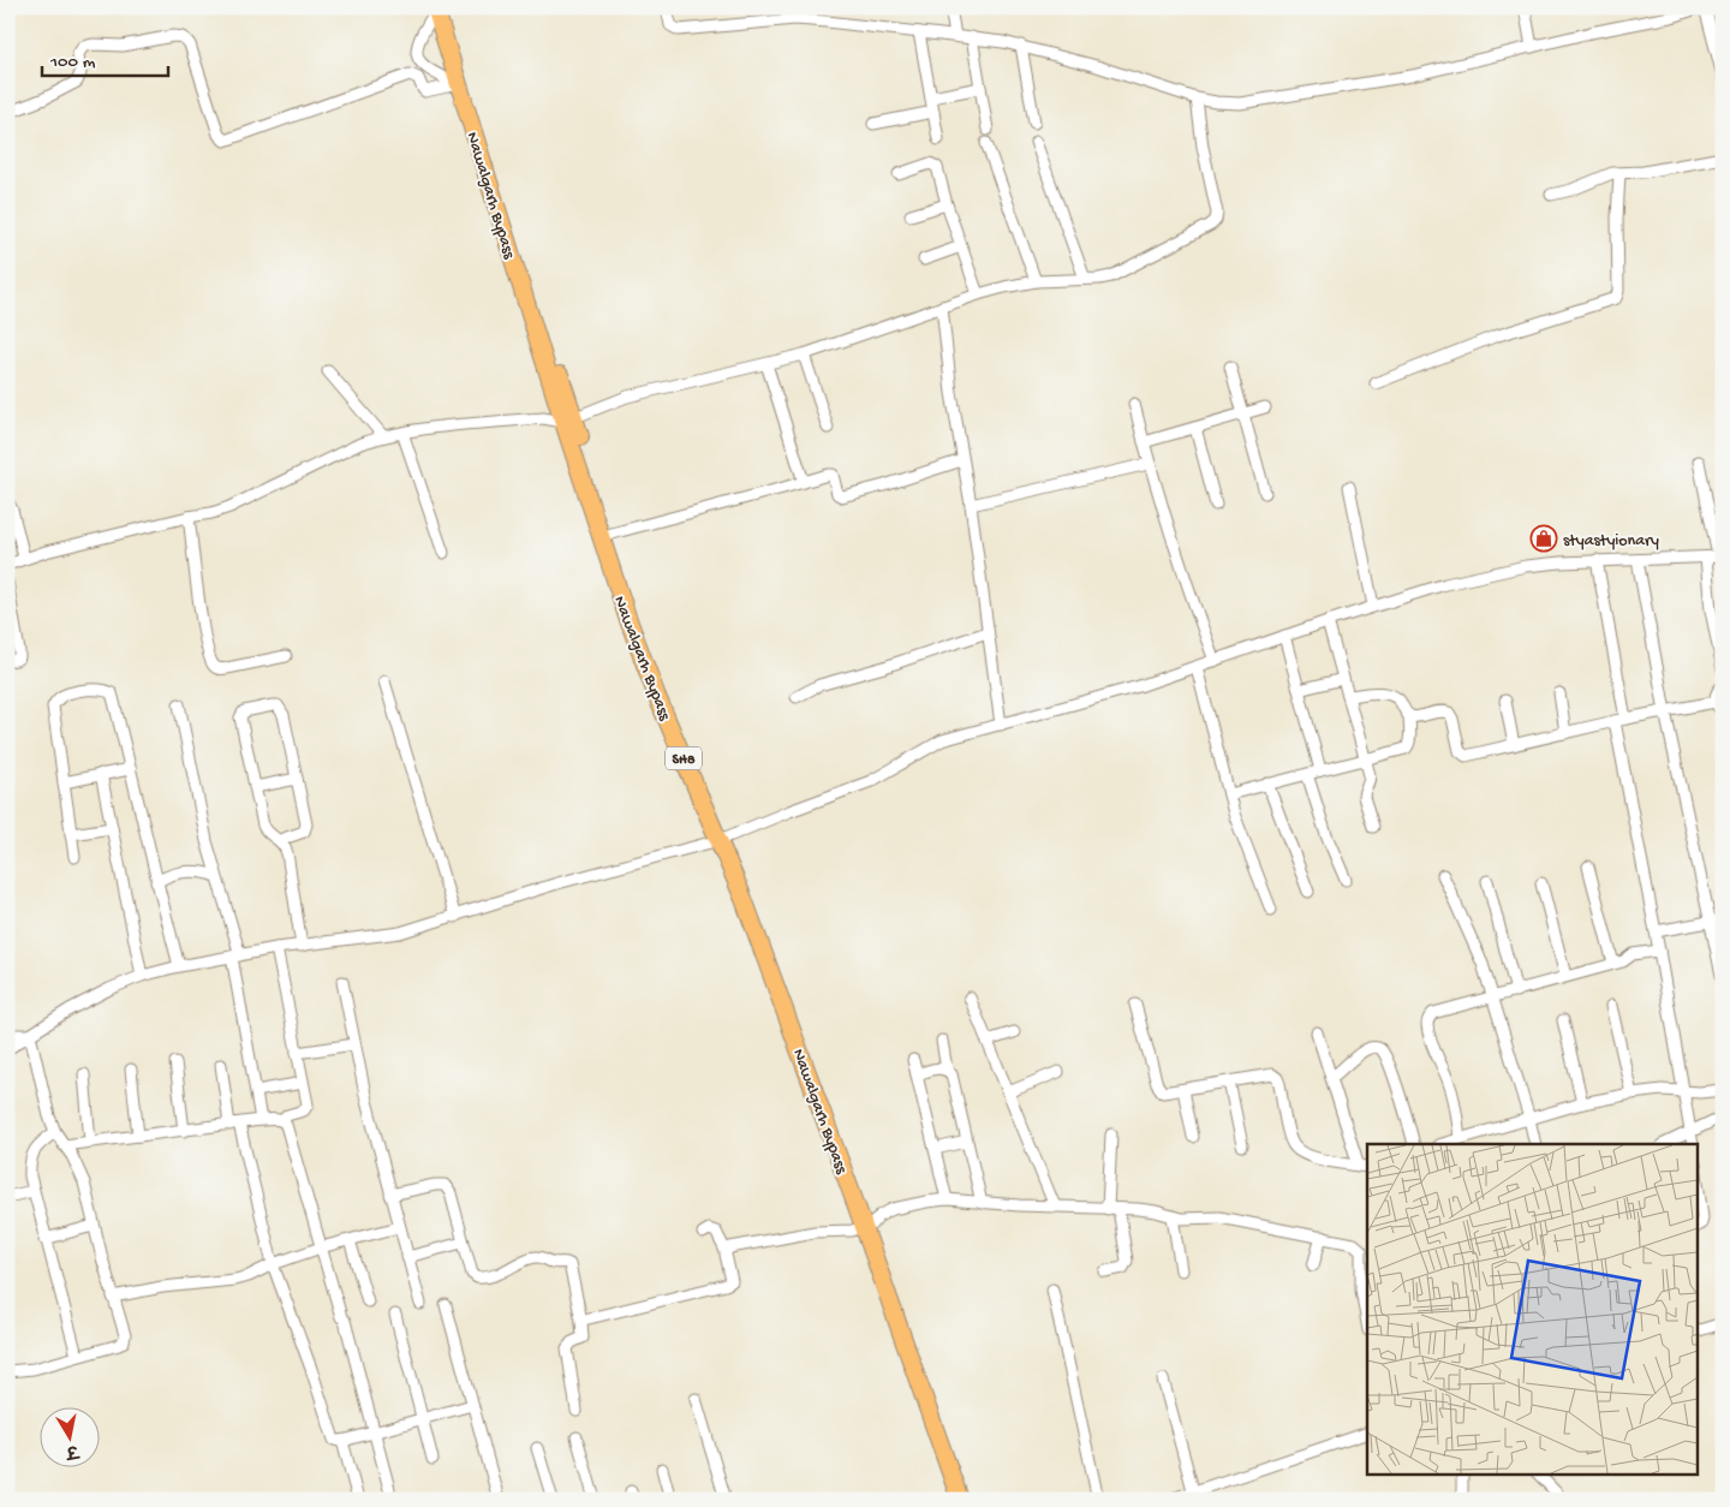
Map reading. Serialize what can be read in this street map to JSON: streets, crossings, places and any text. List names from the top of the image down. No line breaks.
{"streets":{"main road":["Nawalgarh Bypass","SH8"]},"places":{"shop":["styastyionary"]},"scale_bar":"100 m","north":"bottom"}
